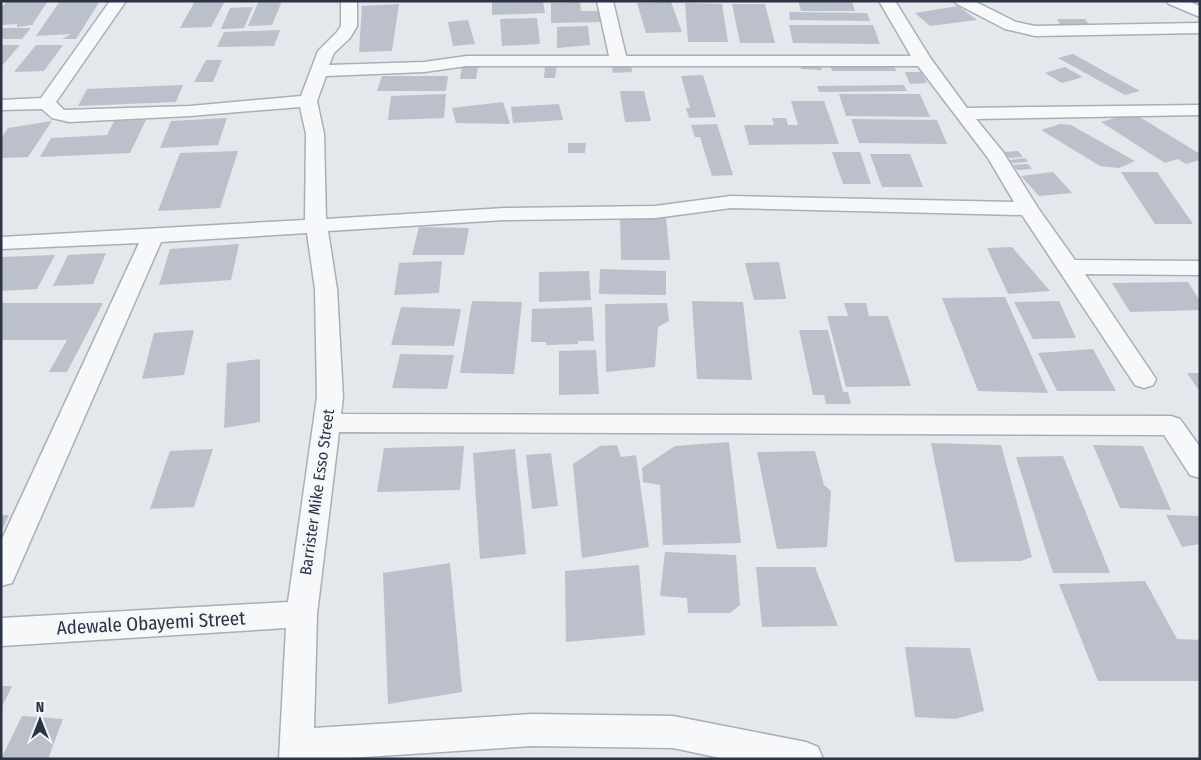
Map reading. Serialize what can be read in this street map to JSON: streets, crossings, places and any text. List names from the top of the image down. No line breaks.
{"streets":{"street":["Barrister Mike Esso Street","Adewale Obayemi Street"]},"crossings":[["Barrister Mike Esso Street","Adewale Obayemi Street"]],"north":"top"}
